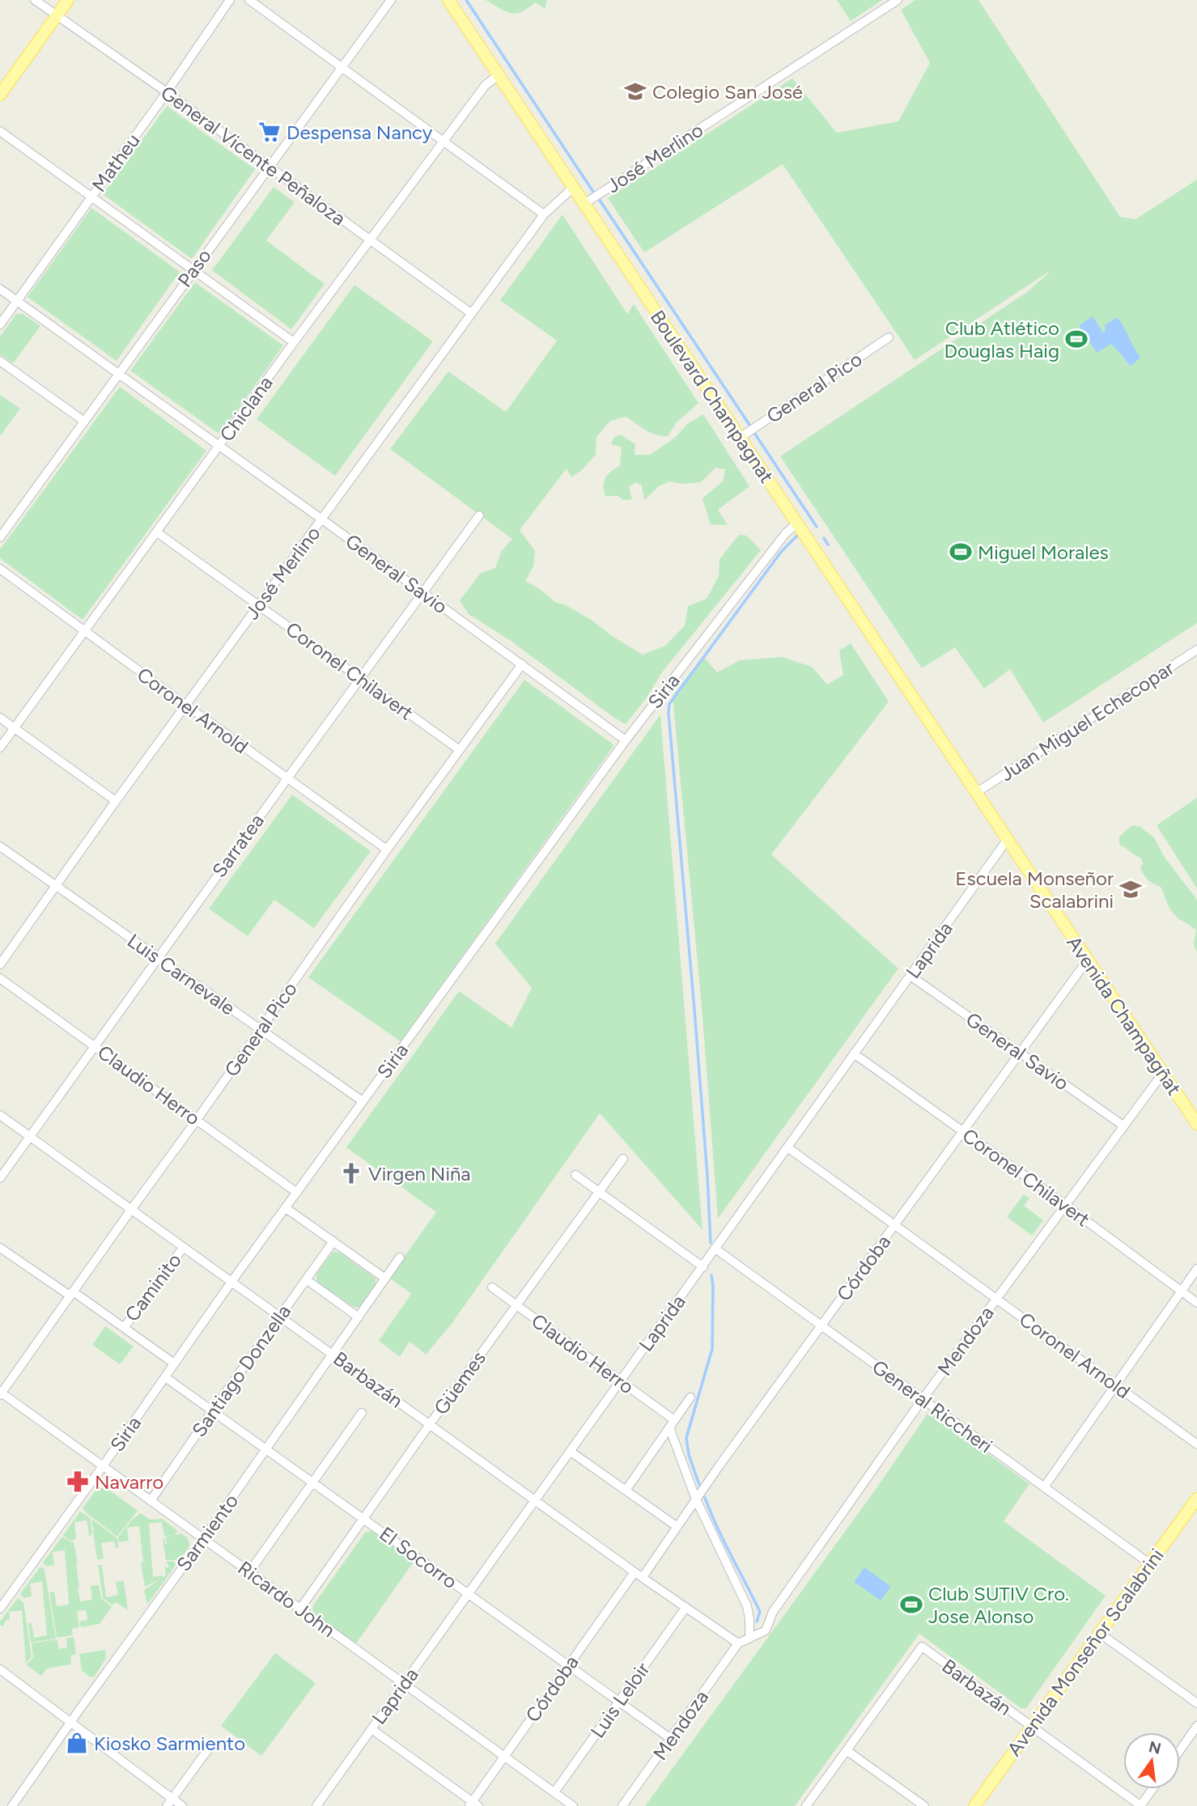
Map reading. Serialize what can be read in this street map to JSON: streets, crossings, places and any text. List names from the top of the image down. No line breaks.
{"streets":{"main road":["Boulevard Champagnat","Avenida Champagñat","Avenida Monseñor Scalabrini"],"street":["General Vicente Peñaloza","José Merlino","Matheu","Paso","General Pico","Chiclana","General Savio","Coronel Chilavert","Siria","Coronel Arnold","Juan Miguel Echecopar","Sarratea","Laprida","Luis Carnevale","Claudio Herro","Córdoba","Caminito","Mendoza","Santiago Donzella","Barbazán","Güemes","General Riccheri","Sarmiento","El Socorro","Ricardo John","Luis Leloir"]},"crossings":[["General Vicente Peñaloza","José Merlino"],["General Vicente Peñaloza","Matheu"],["General Vicente Peñaloza","Paso"],["General Vicente Peñaloza","Chiclana"],["José Merlino","Boulevard Champagnat"],["José Merlino","General Savio"],["José Merlino","Coronel Chilavert"],["José Merlino","Coronel Arnold"],["José Merlino","Luis Carnevale"],["Matheu","General Savio"],["Paso","General Savio"],["General Pico","Boulevard Champagnat"],["General Pico","General Savio"],["General Pico","Coronel Chilavert"],["General Pico","Coronel Arnold"],["General Pico","Luis Carnevale"],["General Pico","Claudio Herro"],["General Pico","Barbazán"],["General Pico","Ricardo John"],["Boulevard Champagnat","Chiclana"],["Boulevard Champagnat","Siria"],["Boulevard Champagnat","Juan Miguel Echecopar"],["Boulevard Champagnat","Avenida Champagñat"],["Chiclana","General Savio"],["Chiclana","Coronel Chilavert"],["Chiclana","Coronel Arnold"],["General Savio","Siria"],["General Savio","Sarratea"],["General Savio","Laprida"],["General Savio","Córdoba"],["General Savio","Mendoza"],["Coronel Chilavert","Sarratea"],["Coronel Chilavert","Laprida"],["Coronel Chilavert","Córdoba"],["Coronel Chilavert","Mendoza"],["Siria","Luis Carnevale"],["Siria","Claudio Herro"],["Siria","Barbazán"],["Siria","El Socorro"],["Siria","Ricardo John"],["Coronel Arnold","Sarratea"],["Coronel Arnold","Laprida"],["Coronel Arnold","Córdoba"],["Coronel Arnold","Mendoza"],["Juan Miguel Echecopar","Avenida Champagñat"],["Sarratea","Luis Carnevale"],["Sarratea","Claudio Herro"],["Sarratea","Barbazán"],["Laprida","Avenida Champagñat"],["Laprida","Claudio Herro"],["Laprida","Barbazán"],["Laprida","General Riccheri"],["Laprida","El Socorro"],["Laprida","Ricardo John"],["Avenida Champagñat","Córdoba"],["Avenida Champagñat","Mendoza"],["Claudio Herro","Güemes"],["Córdoba","Barbazán"],["Córdoba","General Riccheri"],["Córdoba","El Socorro"],["Córdoba","Ricardo John"],["Caminito","Barbazán"],["Mendoza","Barbazán"],["Mendoza","General Riccheri"],["Mendoza","El Socorro"],["Santiago Donzella","Barbazán"],["Santiago Donzella","El Socorro"],["Santiago Donzella","Ricardo John"],["Barbazán","Güemes"],["Barbazán","Sarmiento"],["Barbazán","Avenida Monseñor Scalabrini"],["Barbazán","Luis Leloir"],["Güemes","El Socorro"],["Güemes","Ricardo John"],["General Riccheri","Avenida Monseñor Scalabrini"],["Sarmiento","El Socorro"],["Sarmiento","Ricardo John"],["El Socorro","Luis Leloir"],["Ricardo John","Luis Leloir"]],"places":{"school or university":["Colegio San José","Escuela Monseñor Scalabrini"],"supermarket":["Despensa Nancy"],"sports":["Club Atlético Douglas Haig","Miguel Morales","Club SUTIV Cro. Jose Alonso"],"church":["Virgen Niña"],"pharmacy":["Navarro"],"shop":["Kiosko Sarmiento"]},"north":"top"}
